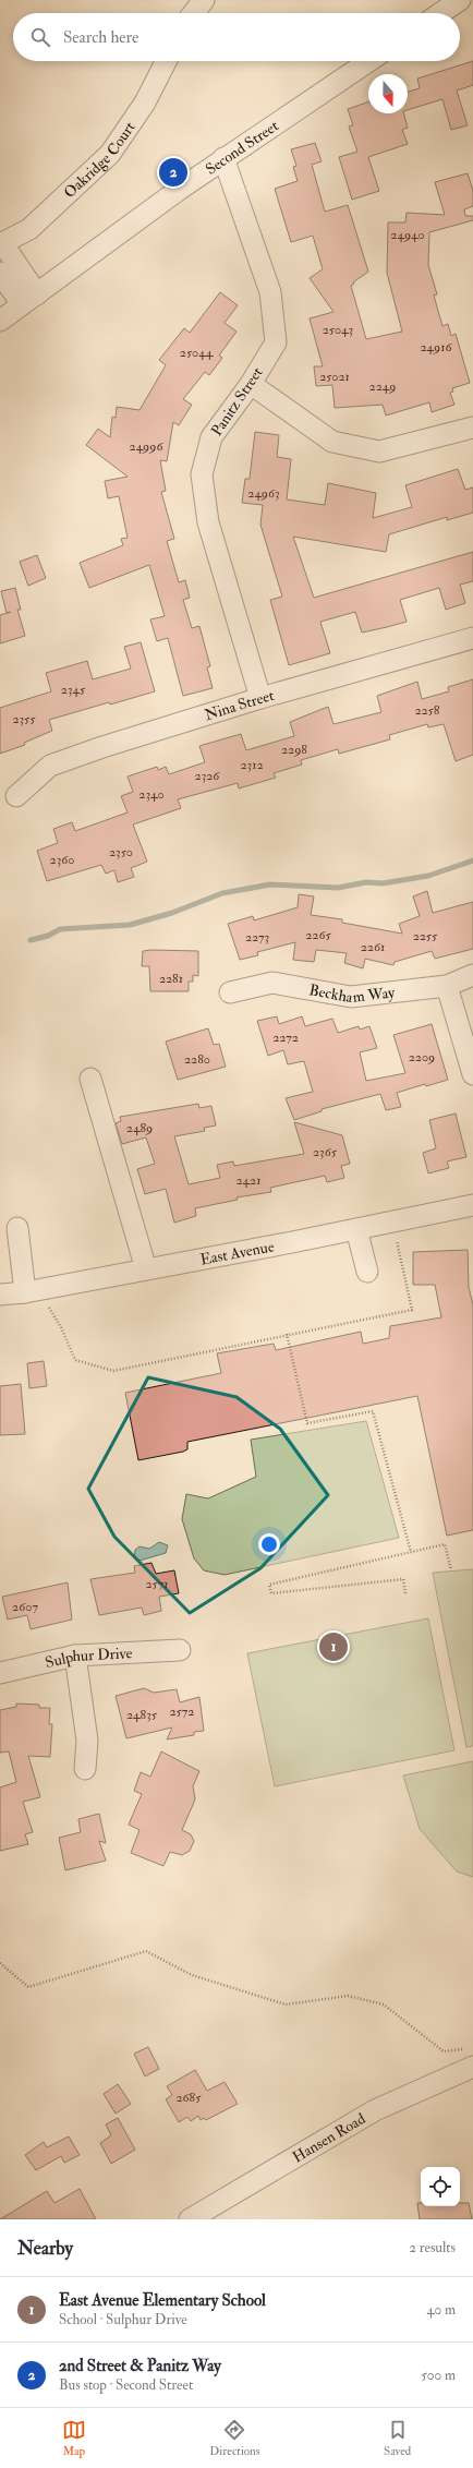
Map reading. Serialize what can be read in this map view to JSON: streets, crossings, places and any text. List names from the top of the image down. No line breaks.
{"streets":{"street":["Second Street","Oakridge Court","Panitz Street","Nina Street","Beckham Way","East Avenue","Sulphur Drive","Hansen Road"]},"crossings":[["Second Street","Panitz Street"],["Panitz Street","Nina Street"]],"house_numbers":["24940","25043","24916","25044","25021","2249","24996","24963","2345","2258","2355","2298","2312","2326","2340","2350","2360","2265","2255","2273","2261","2281","2272","2209","2280","2489","2365","2421","2571","2607","2572","24835","2685"],"north":"bottom","page":{"search":"Search here","pins":["2","1"],"heading":["Nearby","2 results"],"list":[{"mark":"1","name":"East Avenue Elementary School","note":"School · Sulphur Drive","value":"40 m"},{"mark":"2","name":"2nd Street & Panitz Way","note":"Bus stop · Second Street","value":"500 m"}],"nav":["Map","Directions","Saved"]}}
